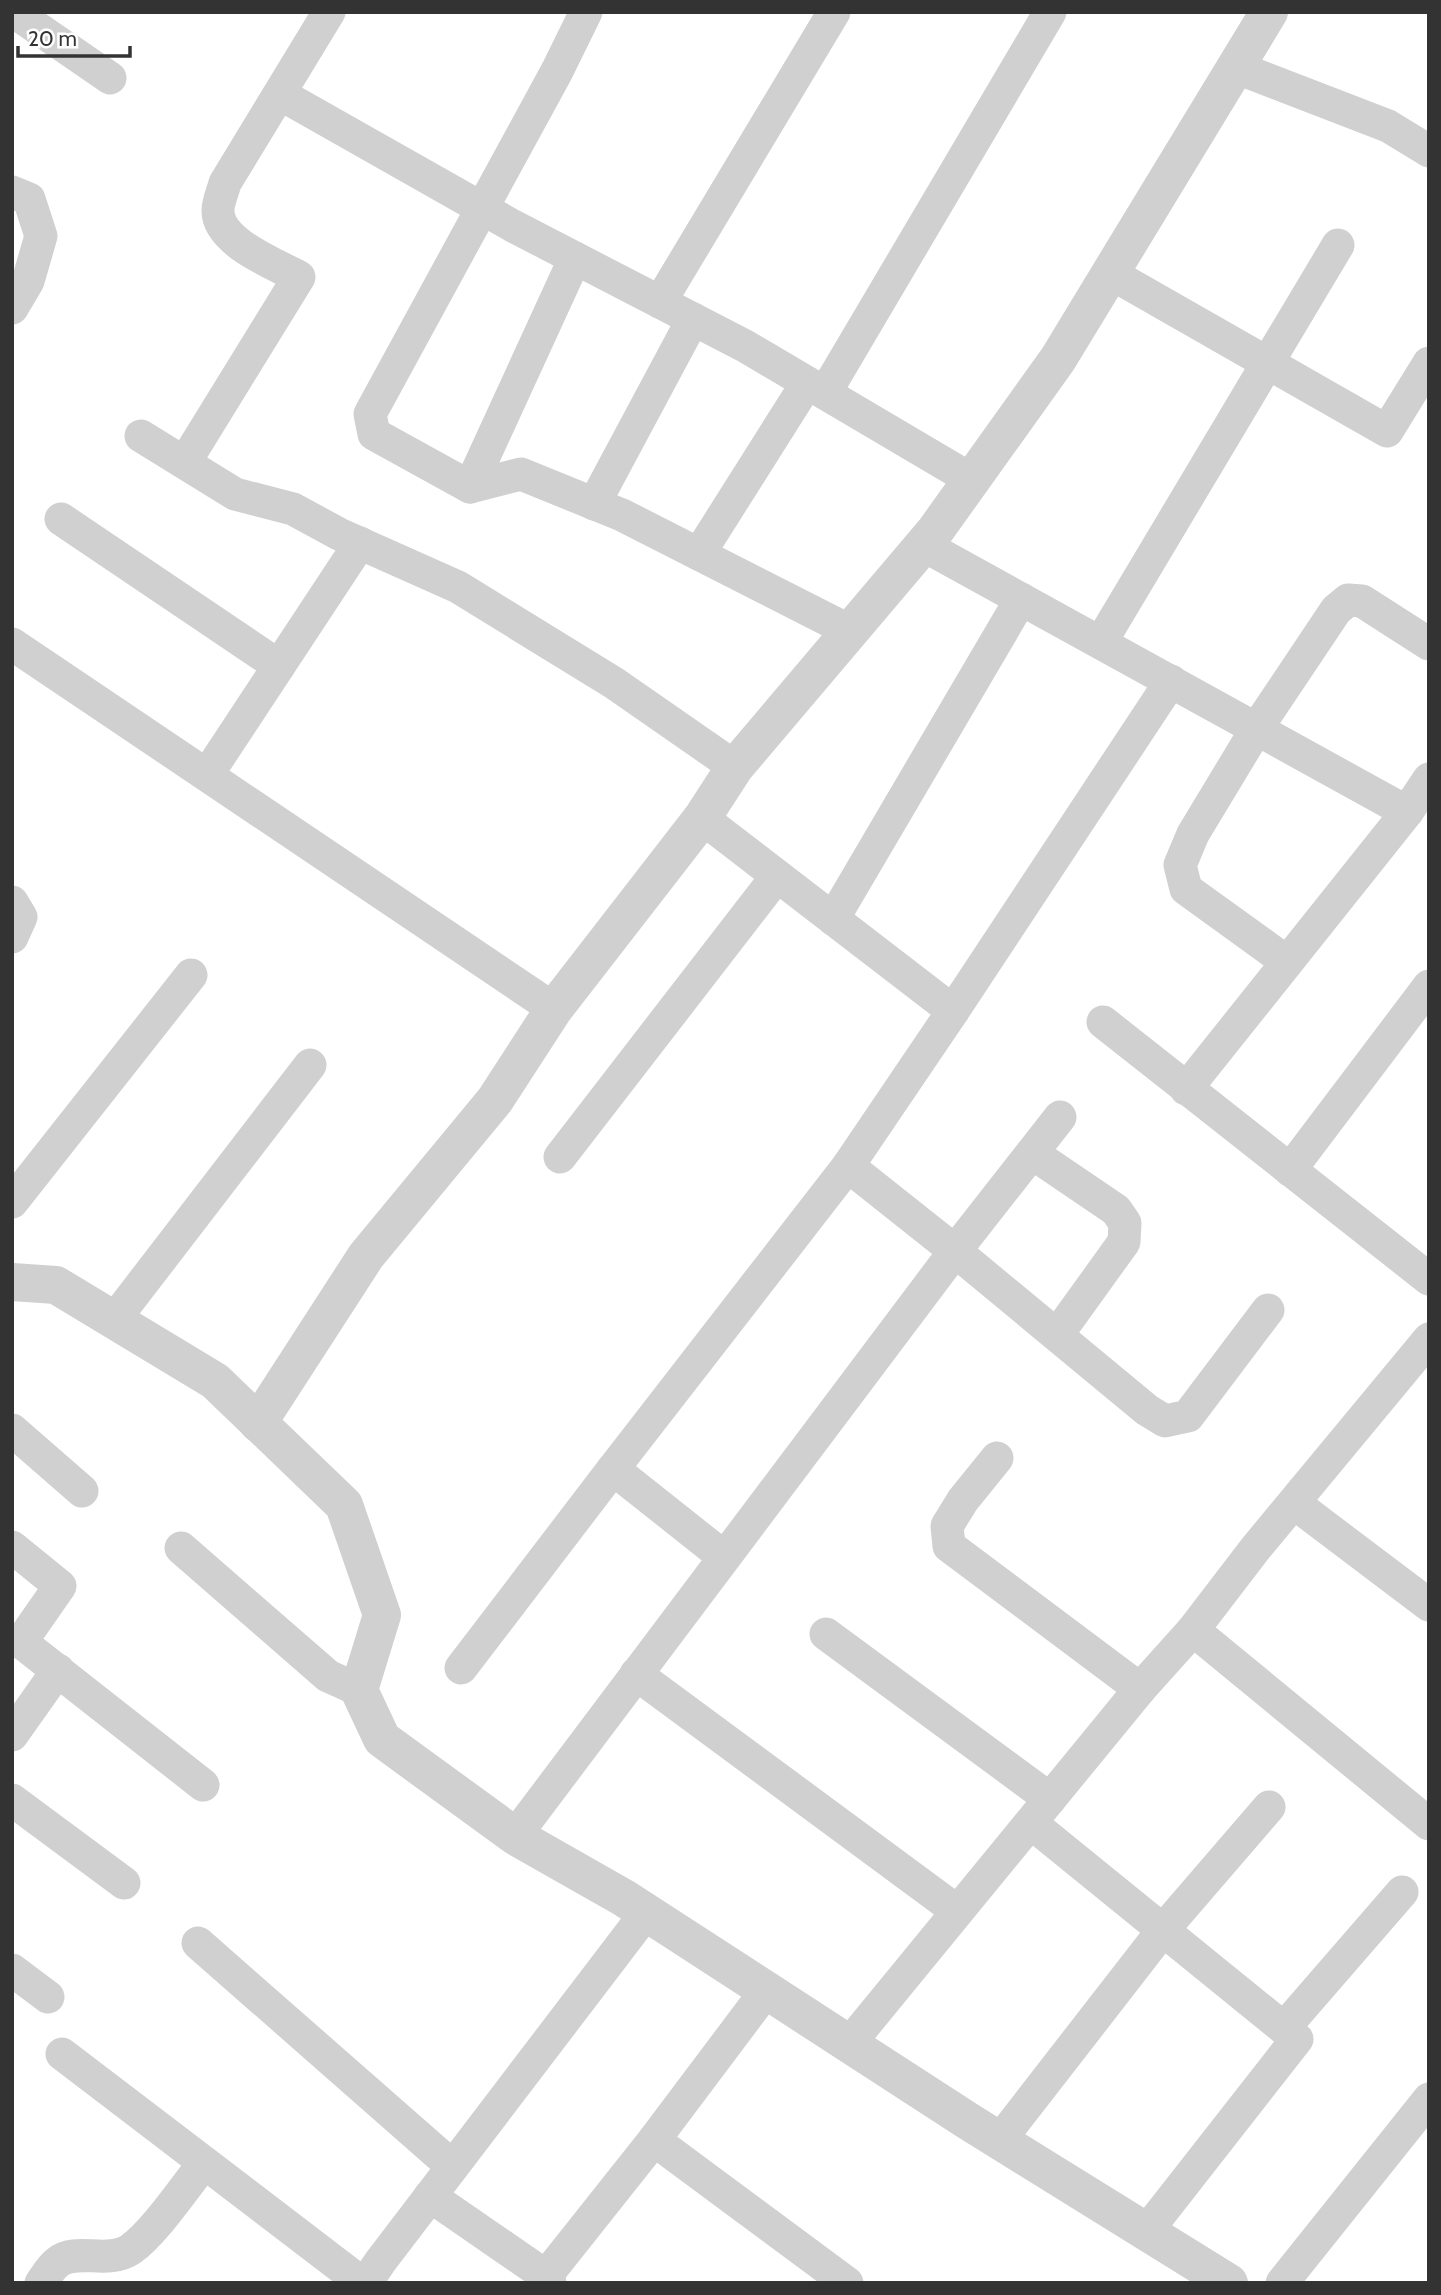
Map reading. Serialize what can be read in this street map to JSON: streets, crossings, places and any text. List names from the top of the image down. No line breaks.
{"scale_bar":"20 m"}
